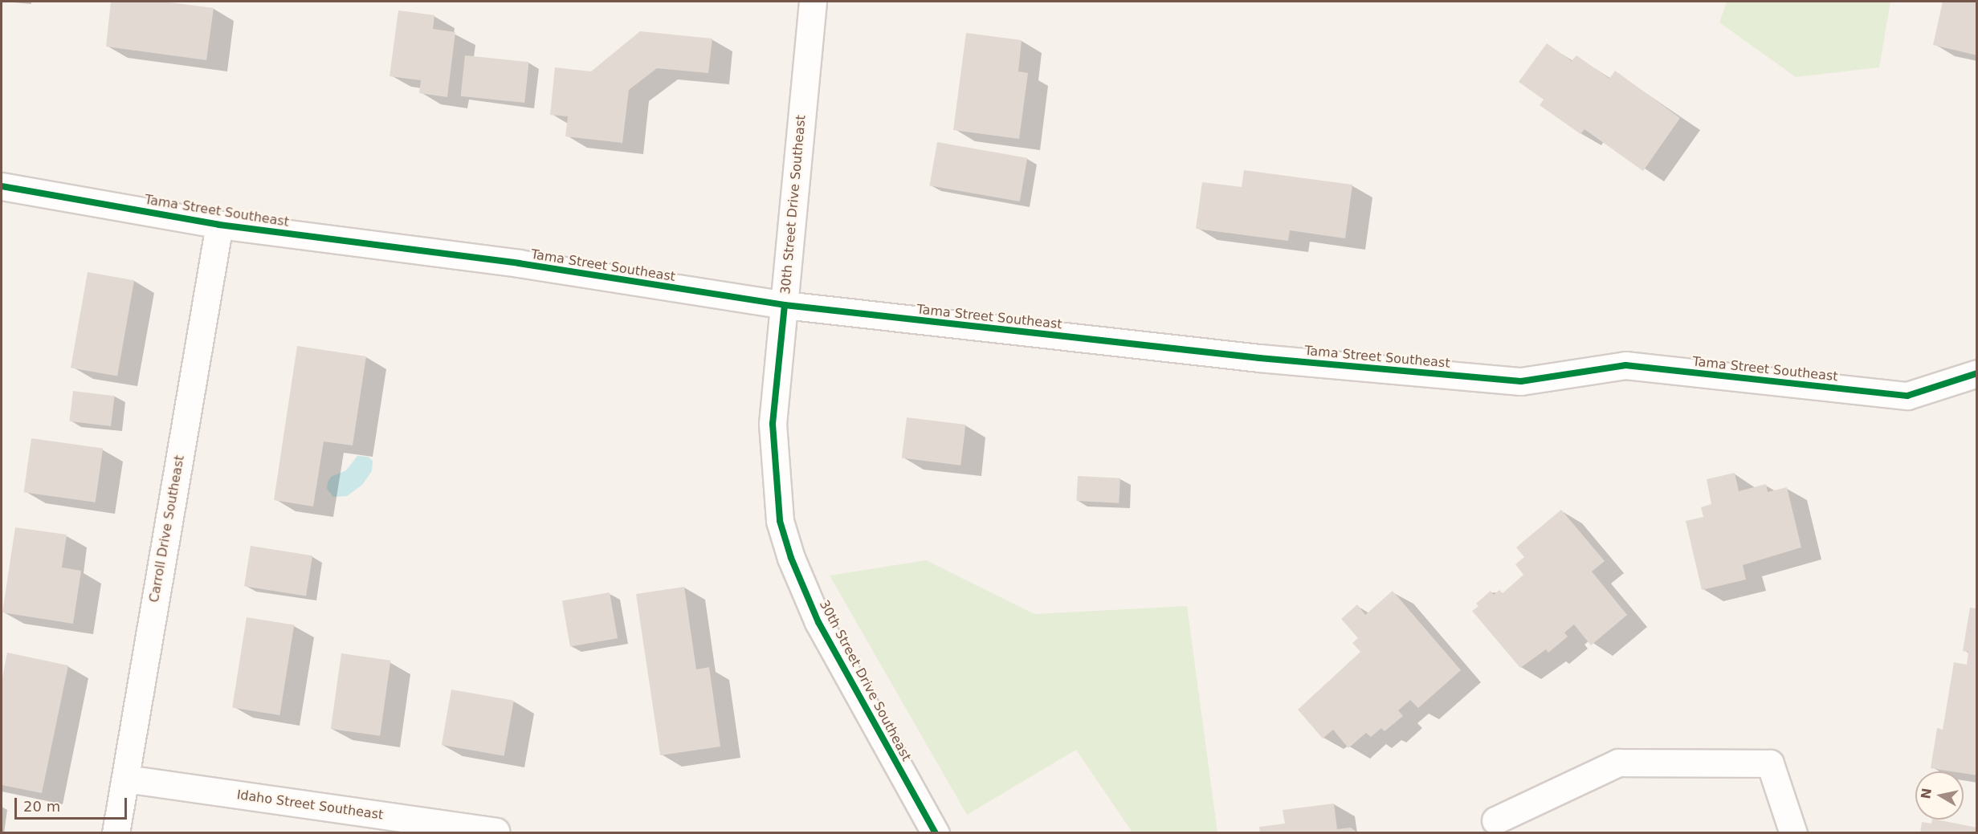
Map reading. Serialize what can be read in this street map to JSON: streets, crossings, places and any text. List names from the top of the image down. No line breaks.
{"streets":{"street":["30th Street Drive Southeast","Tama Street Southeast","Carroll Drive Southeast","Idaho Street Southeast"]},"crossings":[["30th Street Drive Southeast","Tama Street Southeast"],["Tama Street Southeast","Carroll Drive Southeast"],["Carroll Drive Southeast","Idaho Street Southeast"]],"scale_bar":"20 m","north":"left"}
